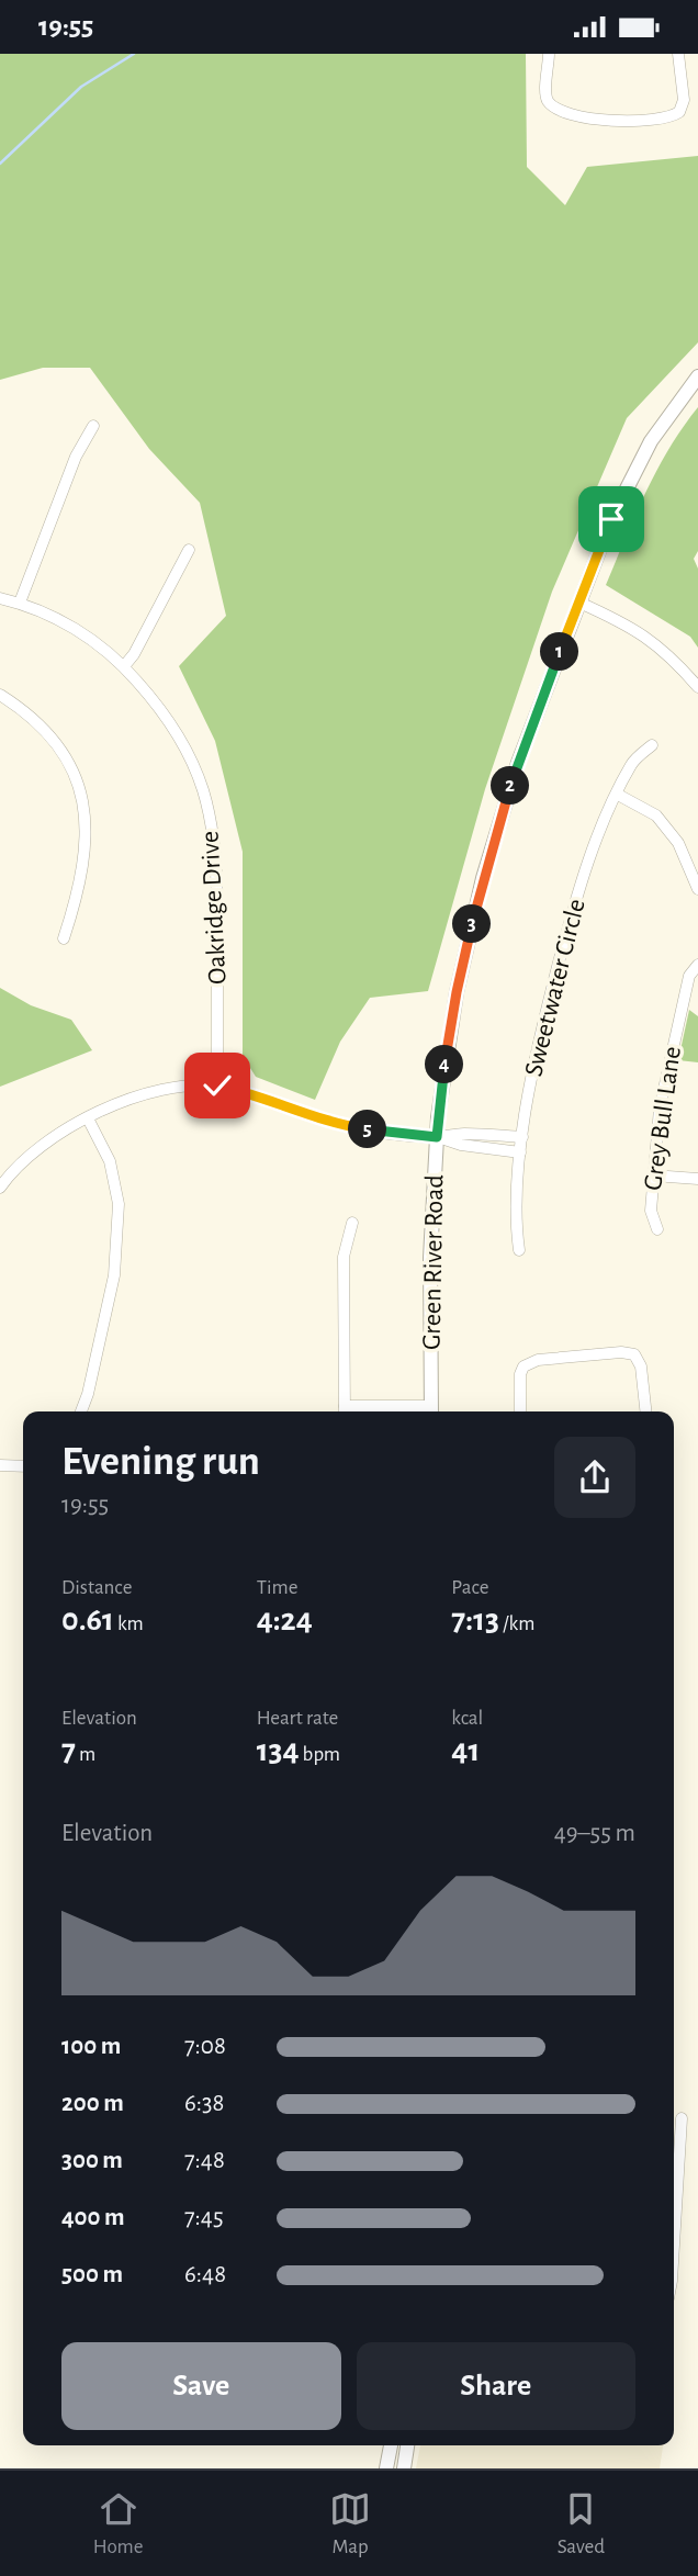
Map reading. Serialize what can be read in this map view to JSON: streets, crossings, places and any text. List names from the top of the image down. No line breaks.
{"streets":{"main road":["Green River Road"],"street":["Oakridge Drive","Sweetwater Circle","Grey Bull Lane"]},"page":{"status":"19:55","pins":["1","2","3","4","5"],"heading":["Evening run","19:55"],"stats":[["Distance","0.61 km"],["Time","4:24"],["Pace","7:13 /km"],["Elevation","7 m"],["Heart rate","134 bpm"],["kcal","41"]],"chart":["Elevation","49–55 m"],"list":[{"name":"100 m","note":"7:08"},{"name":"200 m","note":"6:38"},{"name":"300 m","note":"7:48"},{"name":"400 m","note":"7:45"},{"name":"500 m","note":"6:48"}],"buttons":["Save","Share"],"tabs":["Home","Map","Saved"]}}
